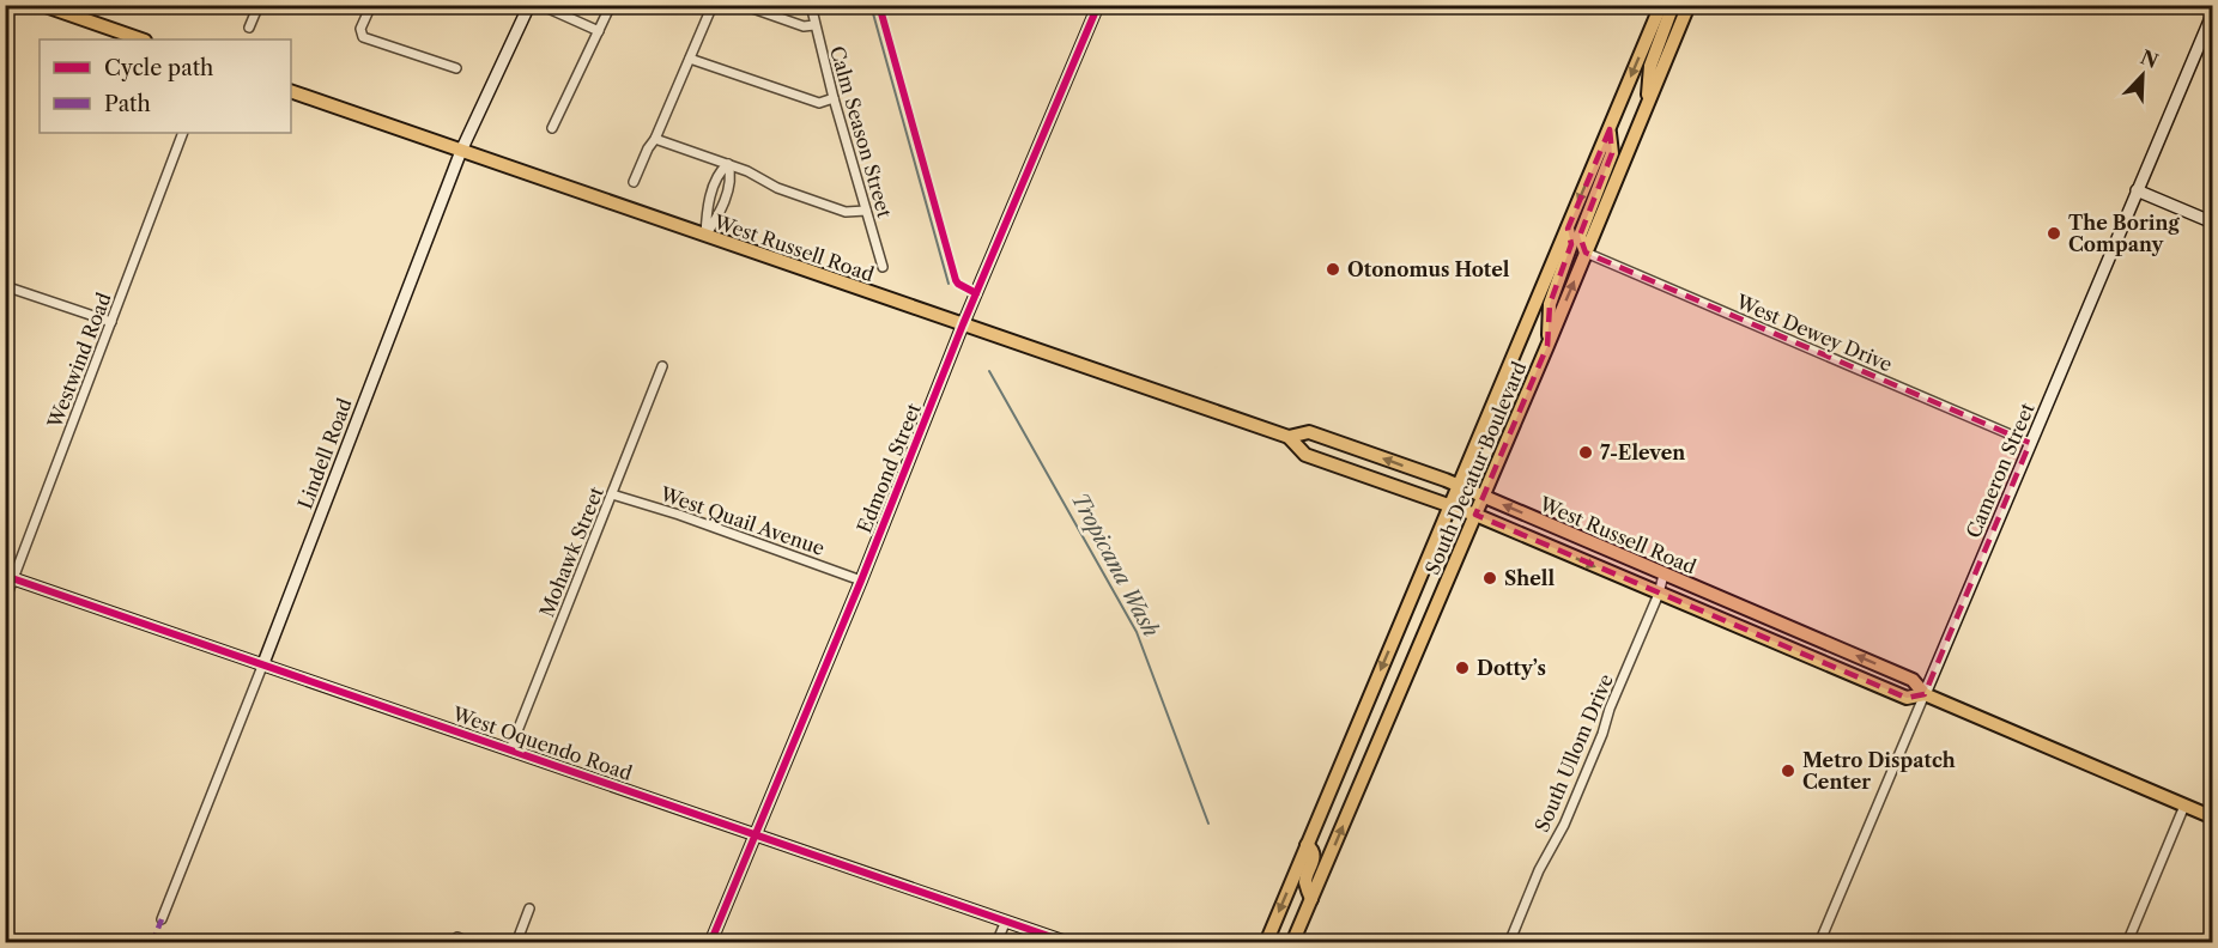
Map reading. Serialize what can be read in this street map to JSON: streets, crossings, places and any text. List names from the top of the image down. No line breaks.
{"streets":{"main road":["West Russell Road","South Decatur Boulevard"],"street":["Calm Season Street","West Dewey Drive","Westwind Road","Lindell Road","Edmond Street","Cameron Street","West Quail Avenue","Mohawk Street","West Oquendo Road","South Ullom Drive"]},"crossings":[["West Russell Road","Lindell Road"],["West Russell Road","Edmond Street"],["West Russell Road","South Decatur Boulevard"],["West Russell Road","Cameron Street"],["West Russell Road","South Ullom Drive"],["West Dewey Drive","South Decatur Boulevard"],["West Dewey Drive","Cameron Street"],["Westwind Road","West Oquendo Road"],["Lindell Road","West Oquendo Road"],["Edmond Street","West Quail Avenue"],["Edmond Street","West Oquendo Road"],["West Quail Avenue","Mohawk Street"],["Mohawk Street","West Oquendo Road"]],"water":["Tropicana Wash"],"places":["The Boring Company","Otonomus Hotel","7-Eleven","Shell","Dotty’s","Metro Dispatch Center"],"legend":["Cycle path","Path"],"north":"top right"}
